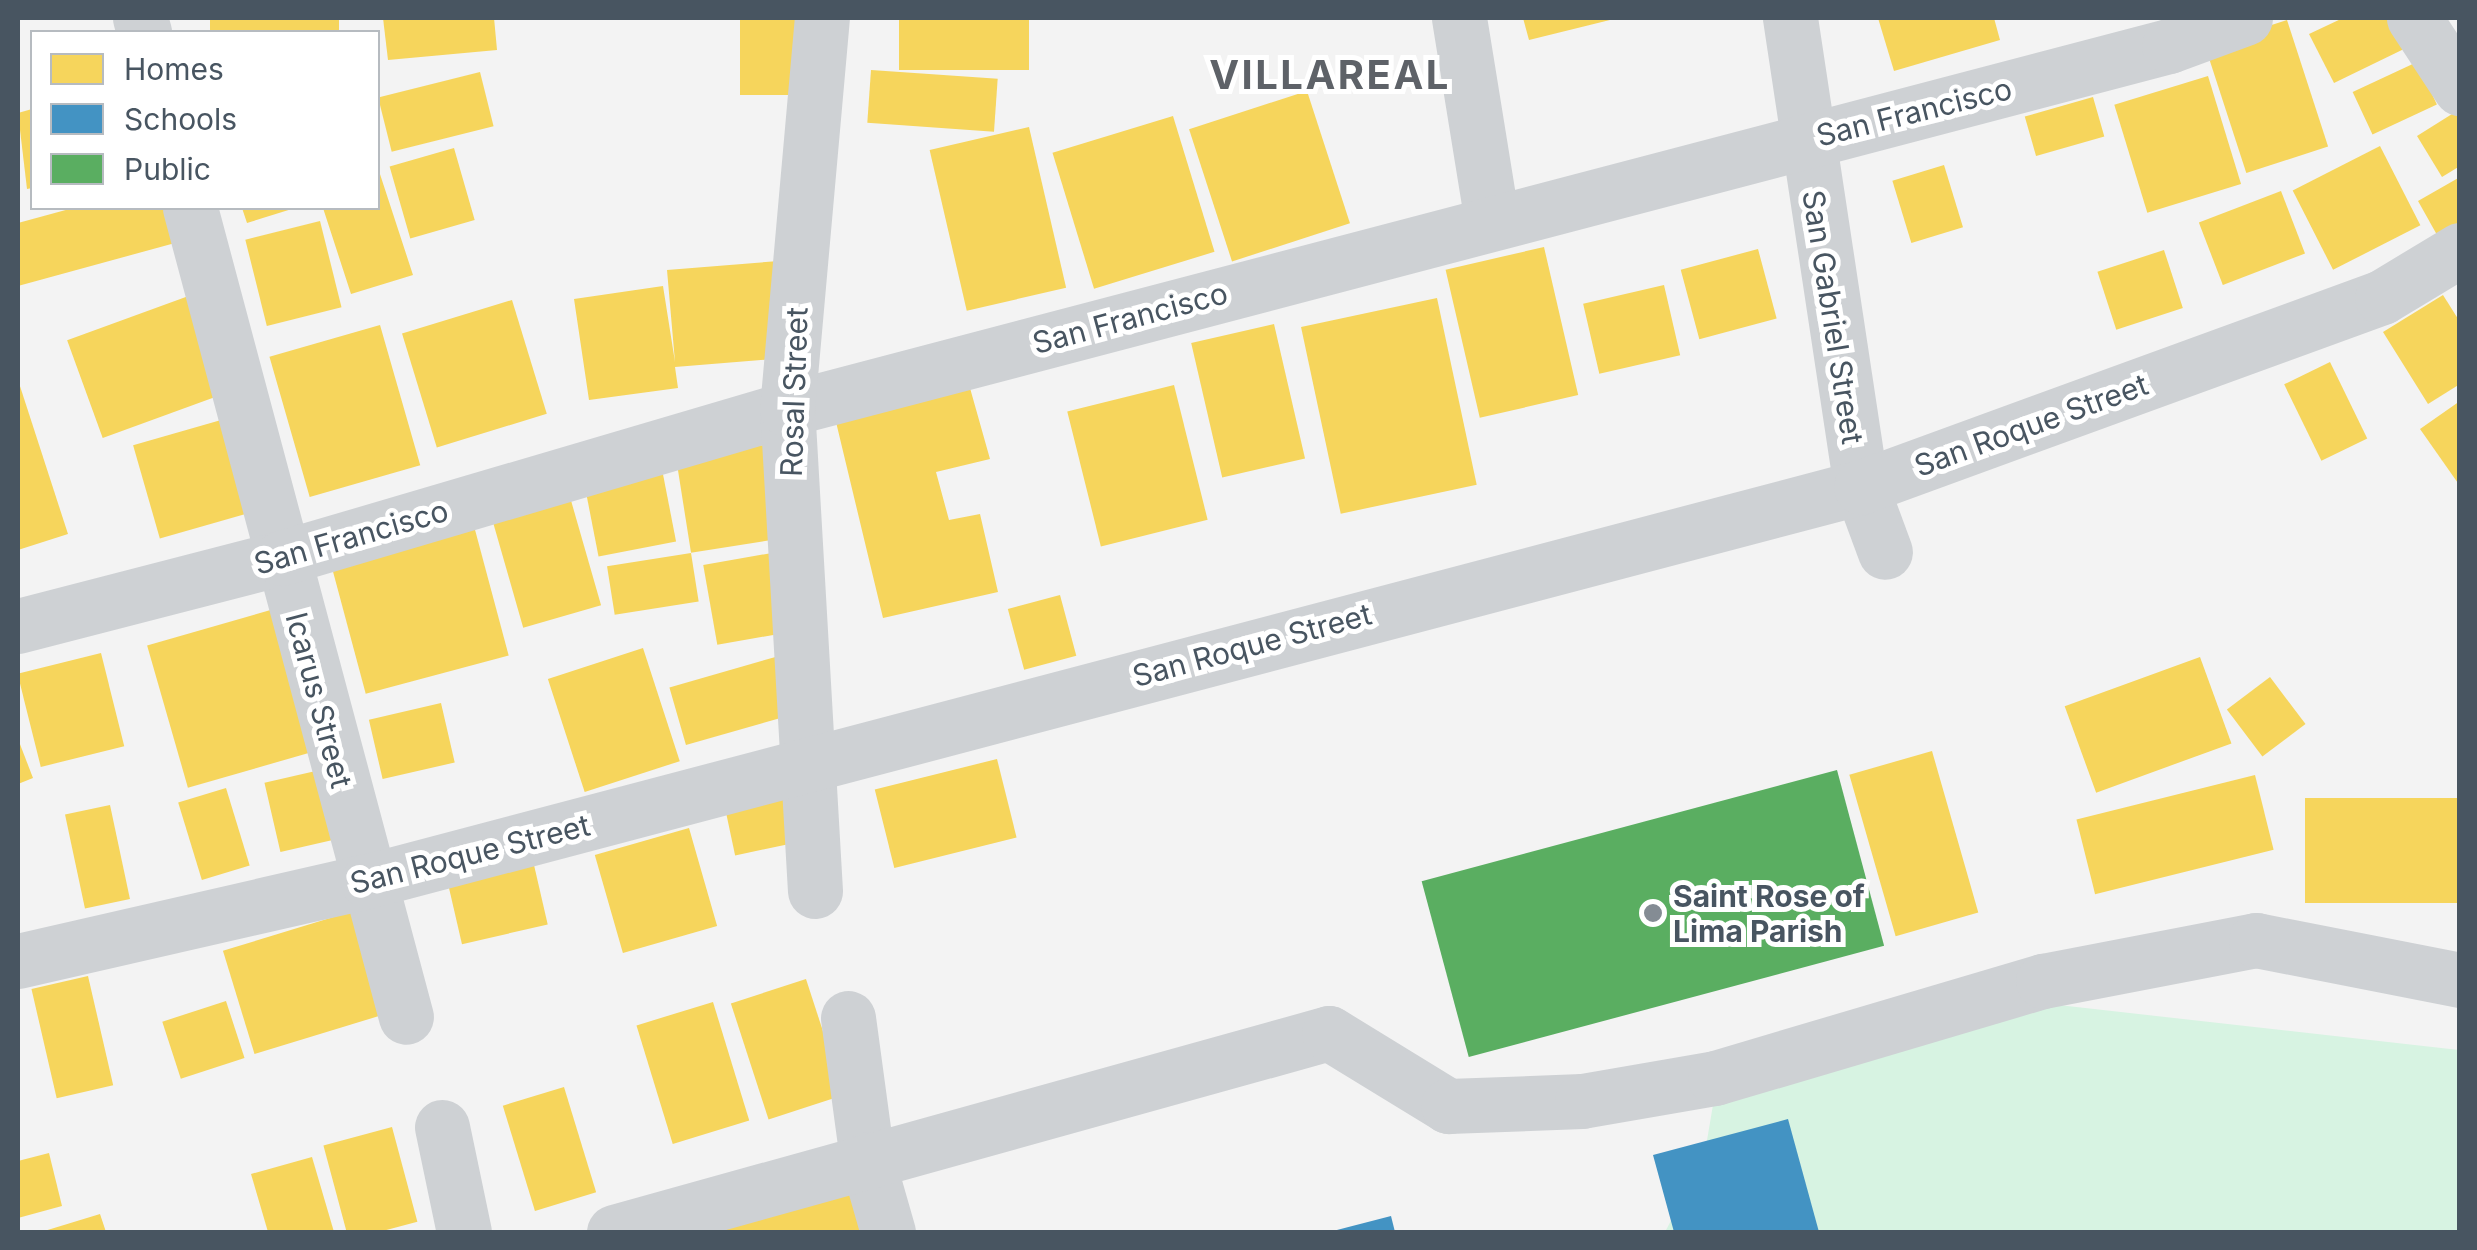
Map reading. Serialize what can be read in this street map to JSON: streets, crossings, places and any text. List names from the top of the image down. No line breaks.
{"streets":{"street":["San Francisco","San Gabriel Street","Rosal Street","San Roque Street","Icarus Street"]},"crossings":[["San Francisco","San Gabriel Street"],["San Francisco","Rosal Street"],["San Francisco","Icarus Street"],["San Gabriel Street","San Roque Street"],["Rosal Street","San Roque Street"],["San Roque Street","Icarus Street"]],"districts":["VILLAREAL"],"places":["Saint Rose of Lima Parish"],"legend":["Homes","Schools","Public"]}
